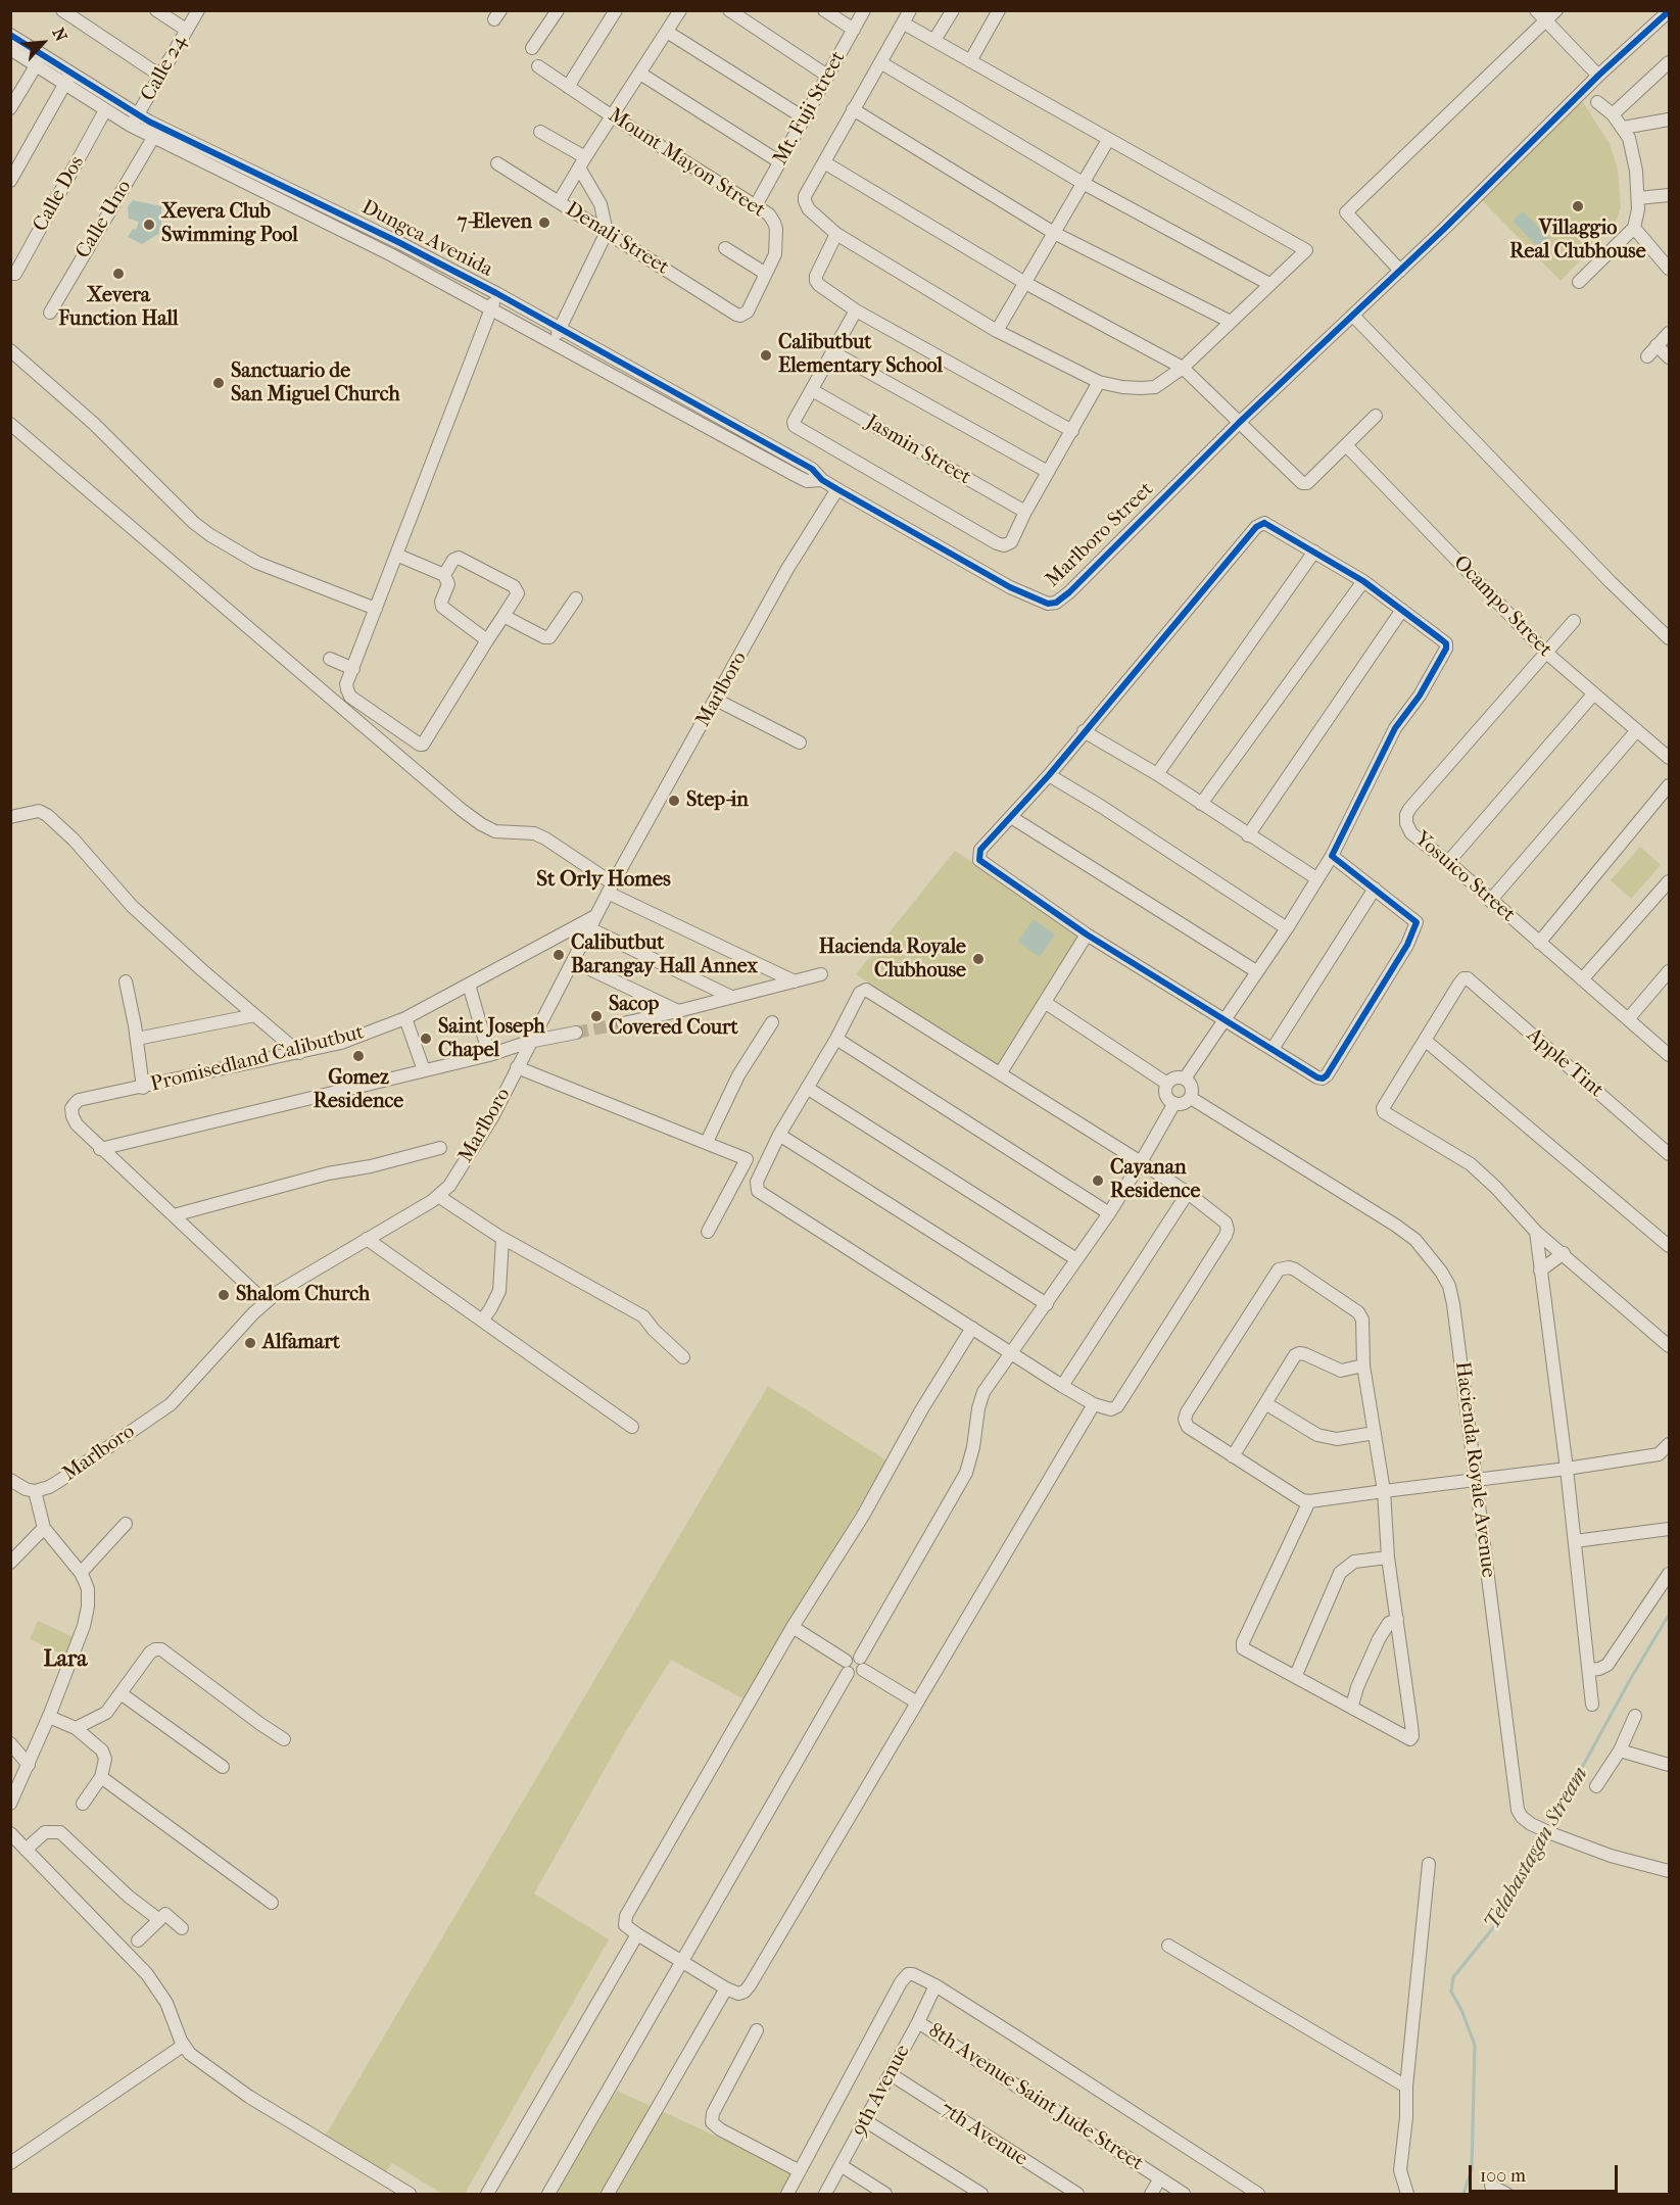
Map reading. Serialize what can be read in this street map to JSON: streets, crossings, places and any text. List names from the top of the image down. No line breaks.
{"streets":{"street":["Calle 24","Mt. Fuji Street","Mount Mayon Street","Calle Dos","Calle Uno","Dungca Avenida","Denali Street","Jasmin Street","Marlboro Street","Ocampo Street","Marlboro","Yosuico Street","Promisedland Calibutbut","Apple Tint","Hacienda Royale Avenue","9th Avenue","8th Avenue Saint Jude Street","7th Avenue"]},"crossings":[["Calle 24","Dungca Avenida"],["Mt. Fuji Street","Mount Mayon Street"],["Mount Mayon Street","Denali Street"],["Calle Dos","Dungca Avenida"],["Calle Uno","Dungca Avenida"],["Dungca Avenida","Marlboro Street"],["Dungca Avenida","Marlboro"],["Marlboro Street","Marlboro"],["Ocampo Street","Yosuico Street"],["Marlboro","Promisedland Calibutbut"],["9th Avenue","8th Avenue Saint Jude Street"],["9th Avenue","7th Avenue"]],"districts":["St Orly Homes","Lara"],"water":["Telabastagan Stream"],"places":["Villaggio Real Clubhouse","7-Eleven","Xevera Club Swimming Pool","Xevera Function Hall","Calibutbut Elementary School","Sanctuario de San Miguel Church","Step-in","Calibutbut Barangay Hall Annex","Hacienda Royale Clubhouse","Sacop Covered Court","Saint Joseph Chapel","Gomez Residence","Cayanan Residence","Shalom Church","Alfamart"],"scale_bar":"100 m","north":"top right"}
